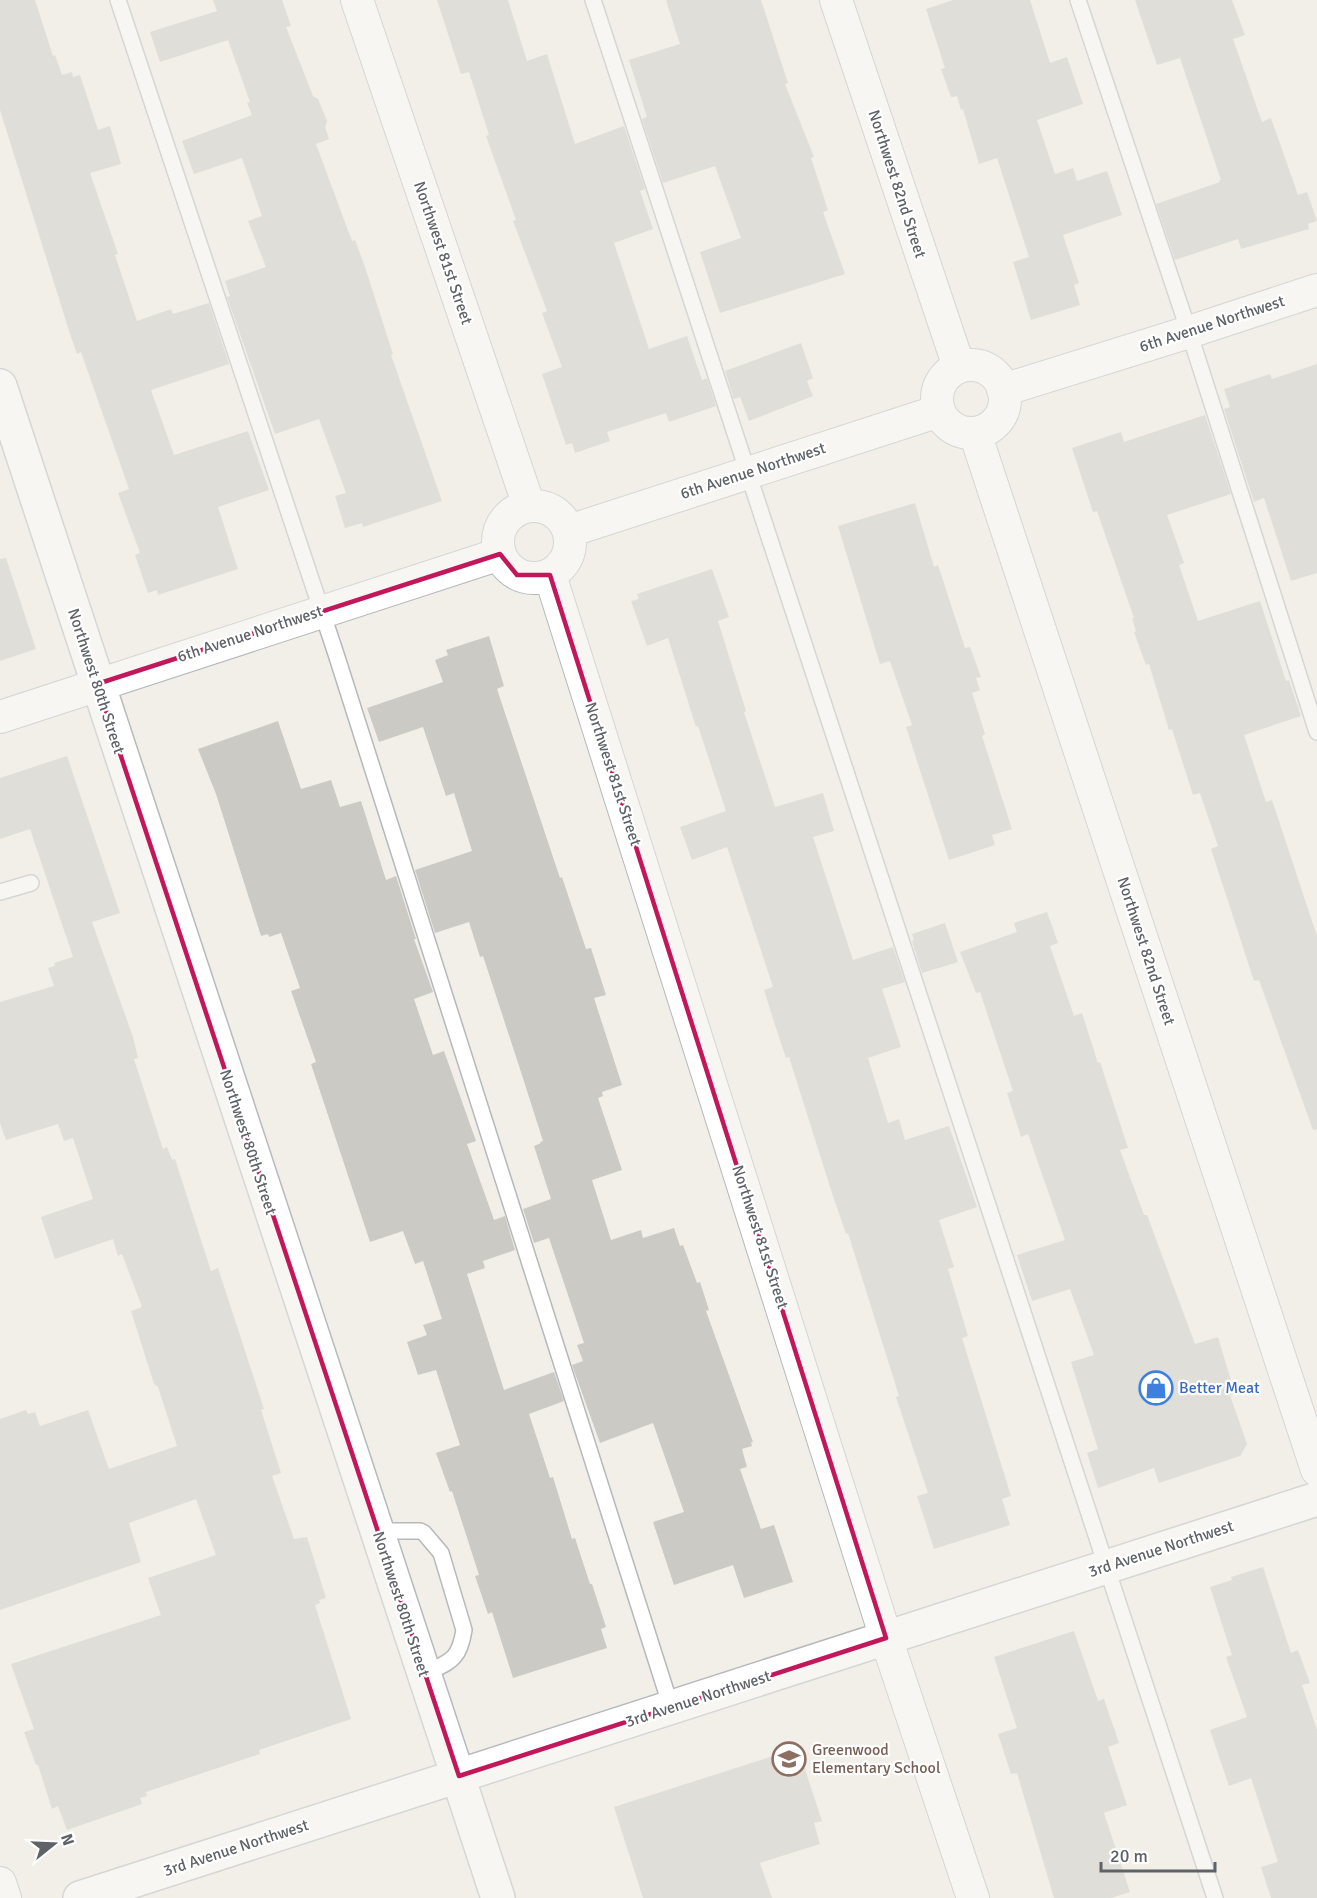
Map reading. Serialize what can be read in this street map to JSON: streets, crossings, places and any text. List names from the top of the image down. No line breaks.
{"streets":{"street":["Northwest 82nd Street","Northwest 81st Street","6th Avenue Northwest","Northwest 80th Street","3rd Avenue Northwest"]},"crossings":[["Northwest 82nd Street","6th Avenue Northwest"],["Northwest 81st Street","6th Avenue Northwest"],["Northwest 81st Street","3rd Avenue Northwest"],["6th Avenue Northwest","Northwest 80th Street"],["Northwest 80th Street","3rd Avenue Northwest"]],"places":{"shop":["Better Meat"],"school or university":["Greenwood Elementary School"]},"scale_bar":"20 m","north":"right"}
